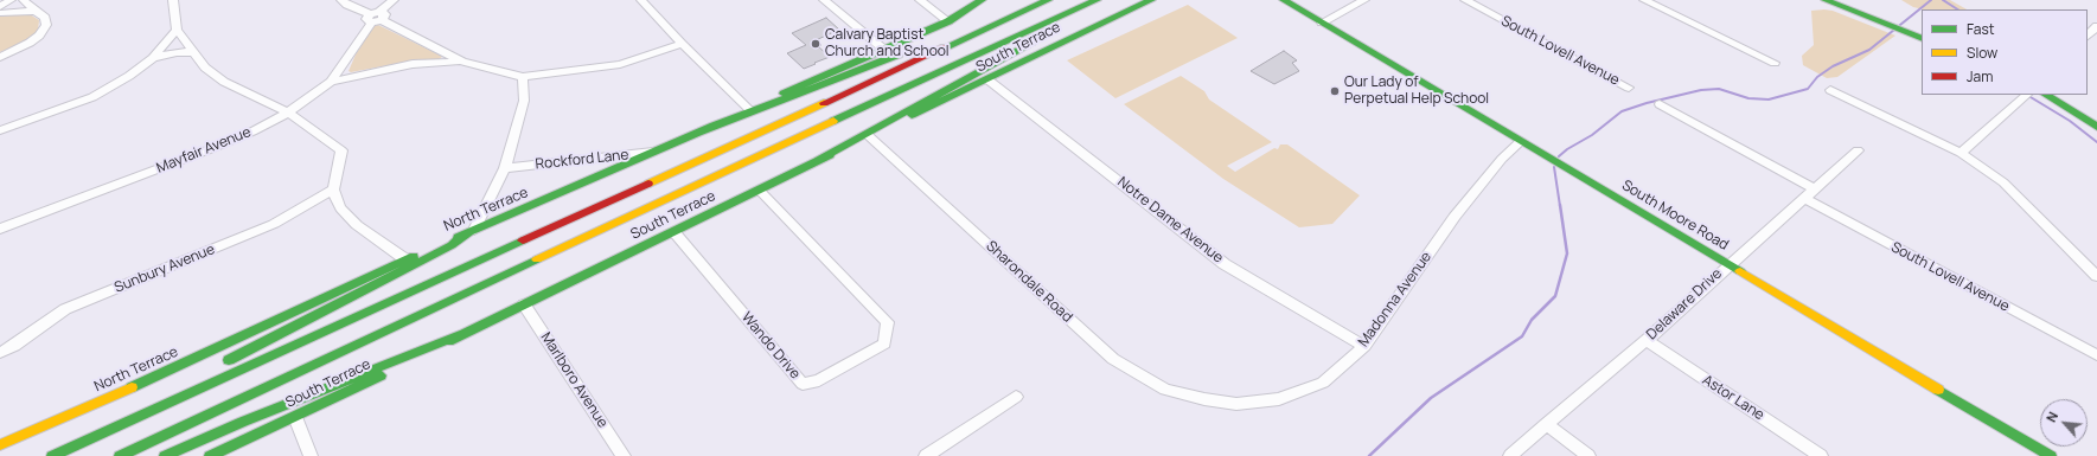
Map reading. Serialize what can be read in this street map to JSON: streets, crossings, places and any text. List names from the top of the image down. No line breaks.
{"streets":{"main road":["South Terrace","North Terrace","South Moore Road"],"street":["South Lovell Avenue","Mayfair Avenue","Rockford Lane","Notre Dame Avenue","Sunbury Avenue","Sharondale Road","Madonna Avenue","Delaware Drive","Wando Drive","Marlboro Avenue","Astor Lane"]},"crossings":[["South Terrace","Notre Dame Avenue"],["South Terrace","Sharondale Road"],["South Terrace","Wando Drive"],["South Terrace","Marlboro Avenue"],["South Lovell Avenue","Delaware Drive"],["Rockford Lane","North Terrace"],["South Moore Road","Madonna Avenue"],["South Moore Road","Delaware Drive"],["Notre Dame Avenue","Madonna Avenue"],["Sharondale Road","Madonna Avenue"],["Delaware Drive","Astor Lane"]],"places":["Calvary Baptist Church and School","Our Lady of Perpetual Help School"],"legend":["Fast","Slow","Jam"],"north":"top left"}
